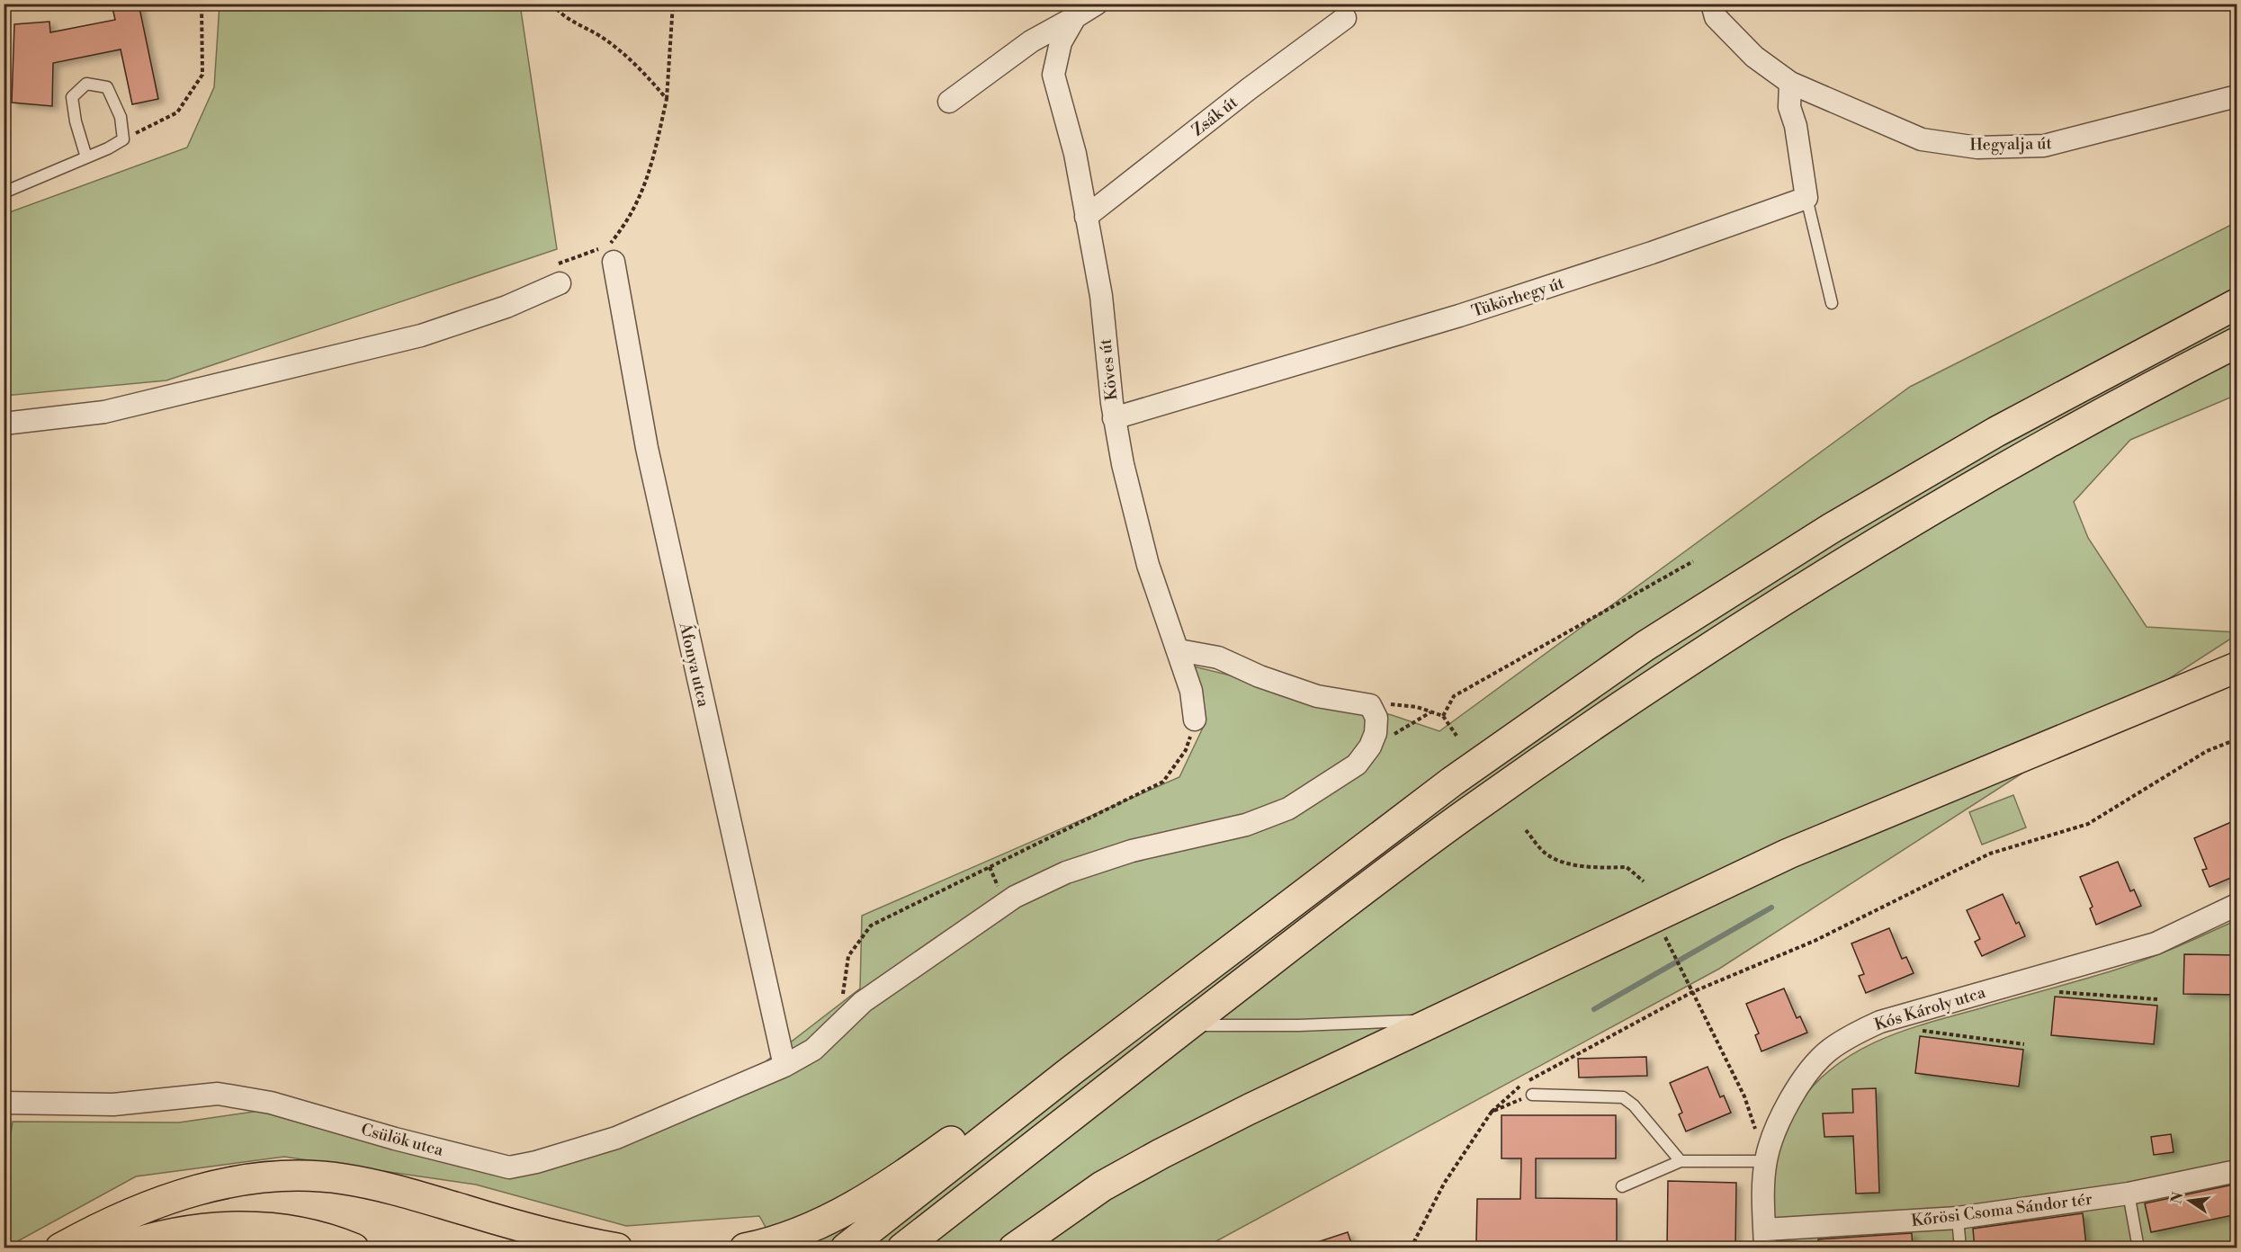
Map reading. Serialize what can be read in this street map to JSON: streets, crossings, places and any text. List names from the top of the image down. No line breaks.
{"streets":{"street":["Zsák út","Hegyalja út","Tükörhegy út","Köves út","Áfonya utca","Kós Károly utca","Csülök utca","Kőrösi Csoma Sándor tér"]},"crossings":[["Zsák út","Köves út"],["Tükörhegy út","Köves út"],["Áfonya utca","Csülök utca"],["Kós Károly utca","Kőrösi Csoma Sándor tér"]],"north":"left"}
